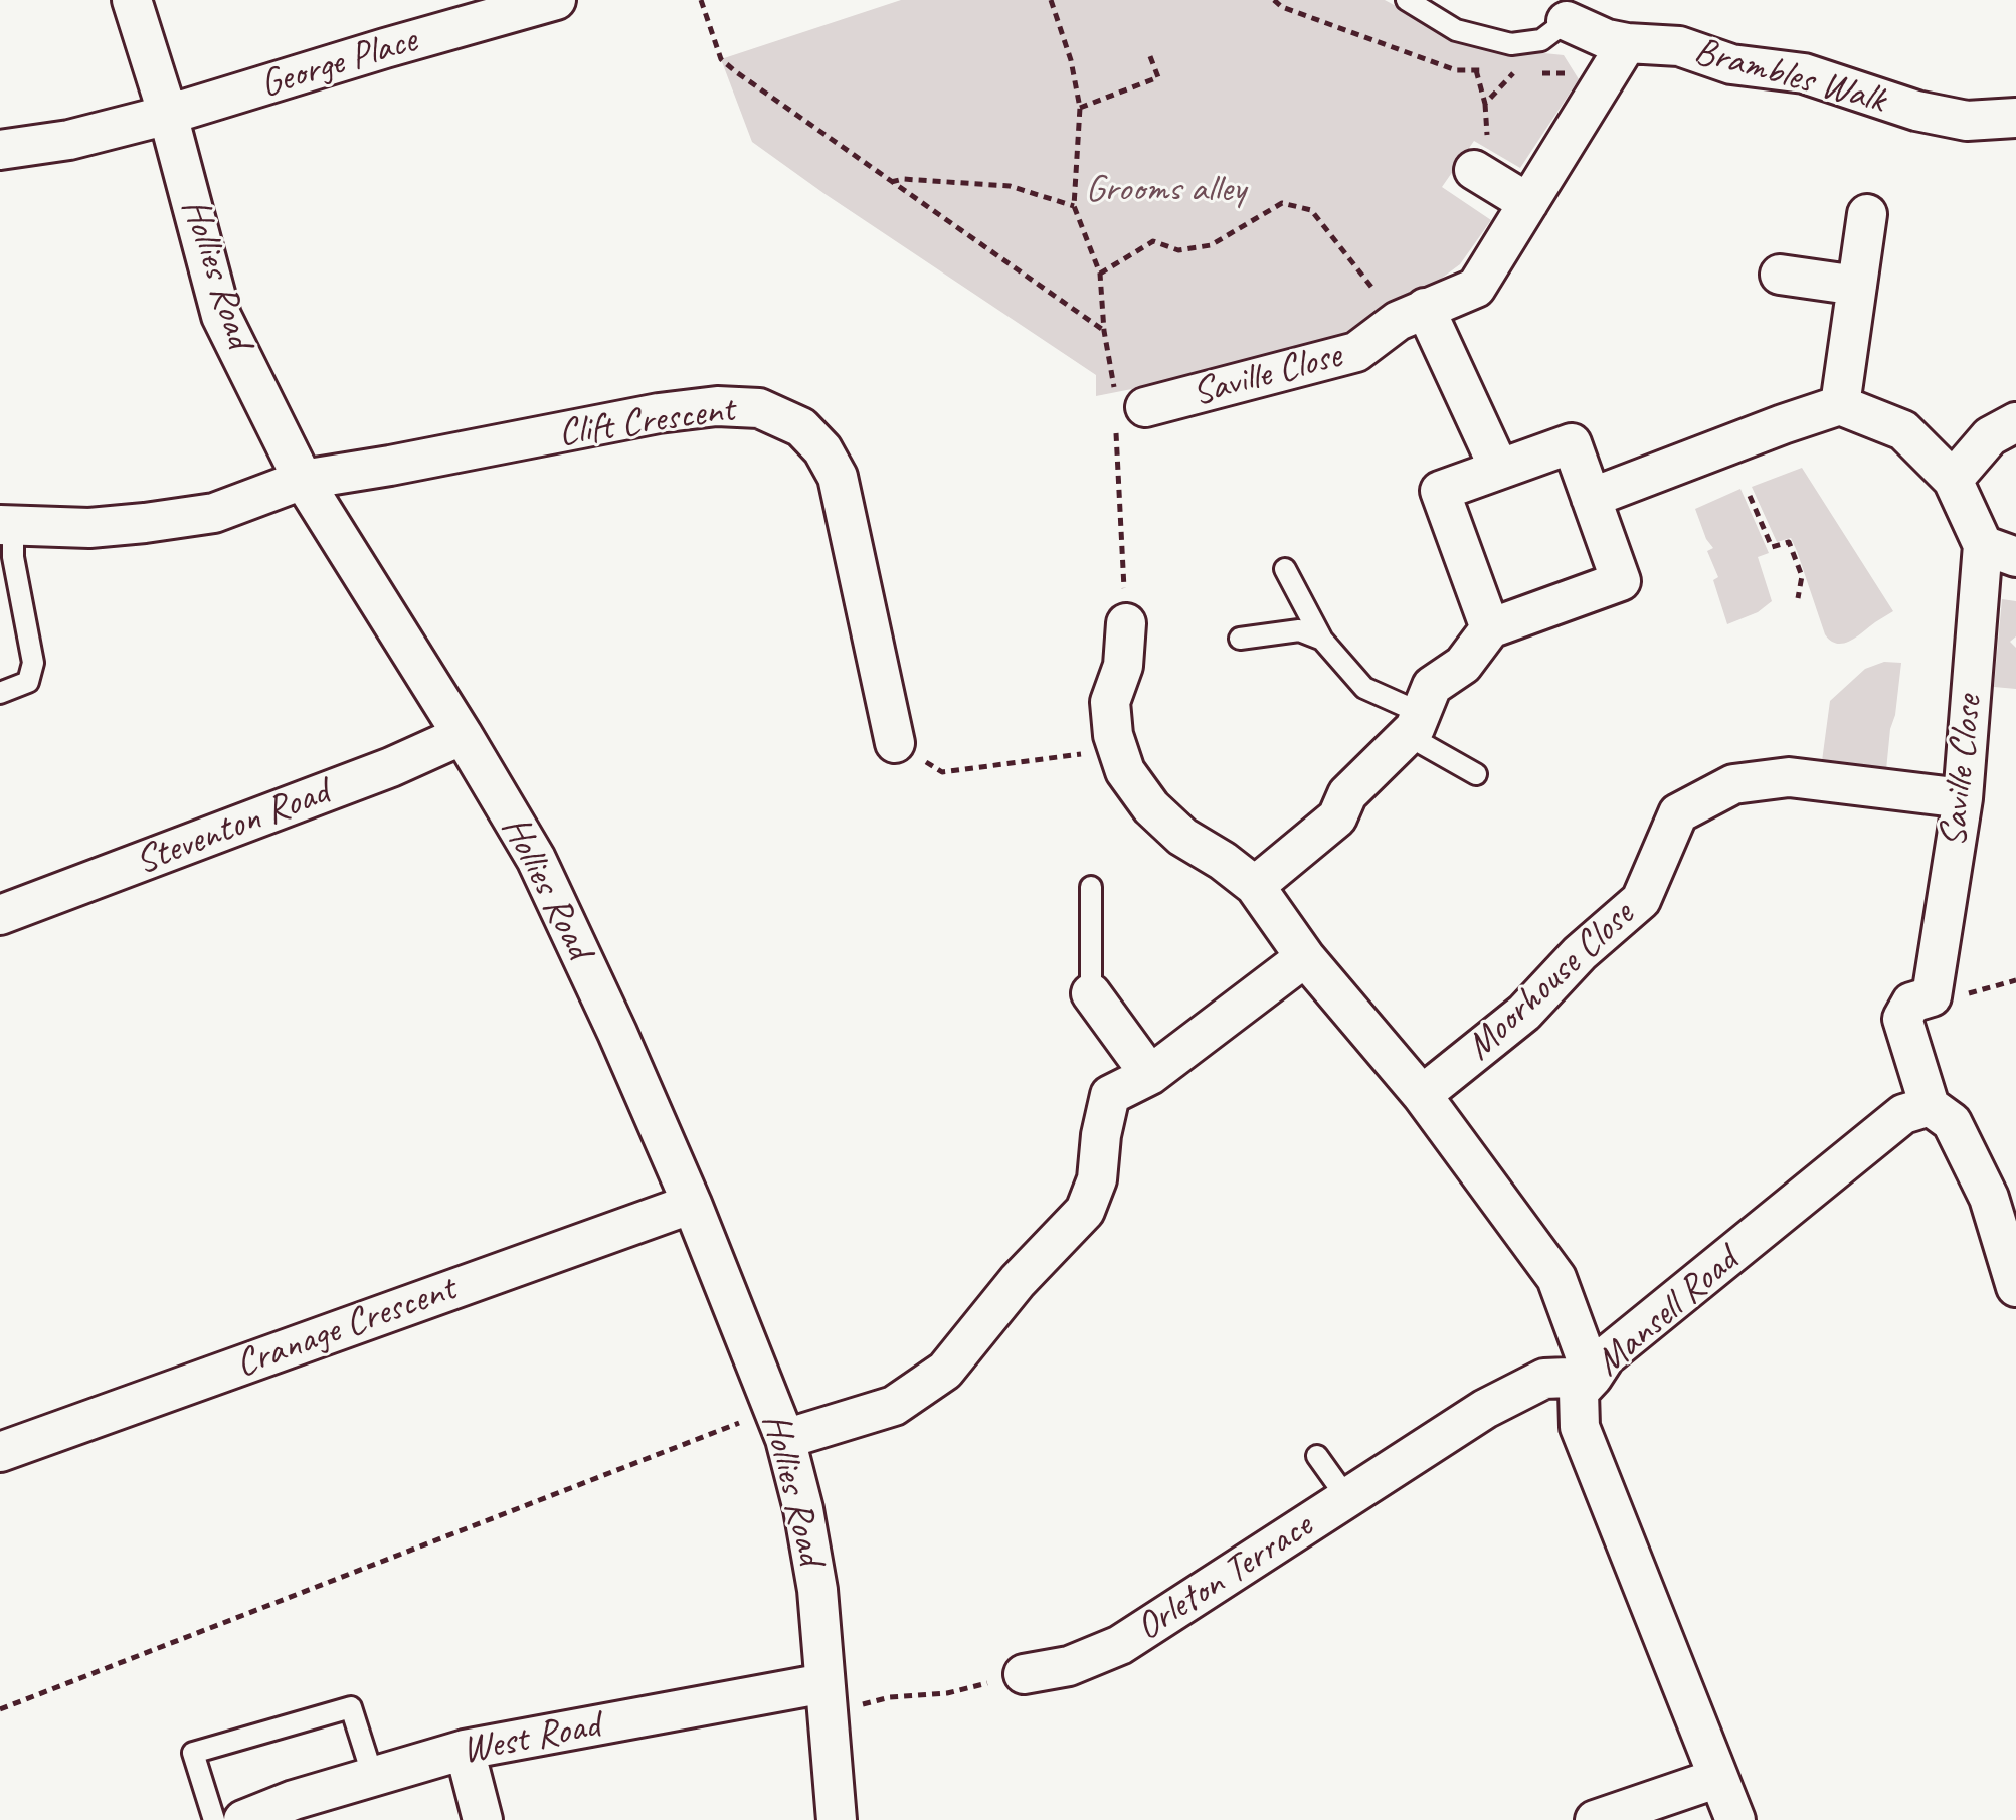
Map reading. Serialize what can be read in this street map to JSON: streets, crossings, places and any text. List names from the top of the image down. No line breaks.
{"streets":{"street":["George Place","Brambles Walk","Hollies Road","Saville Close","Clift Crescent","Steventon Road","Moorhouse Close","Mansell Road","Cranage Crescent","Orleton Terrace","West Road"]},"crossings":[["George Place","Hollies Road"],["Brambles Walk","Saville Close"],["Hollies Road","Clift Crescent"],["Hollies Road","Steventon Road"],["Hollies Road","Cranage Crescent"],["Hollies Road","West Road"],["Saville Close","Moorhouse Close"],["Saville Close","Mansell Road"],["Mansell Road","Orleton Terrace"]],"parks":["Grooms alley"]}
